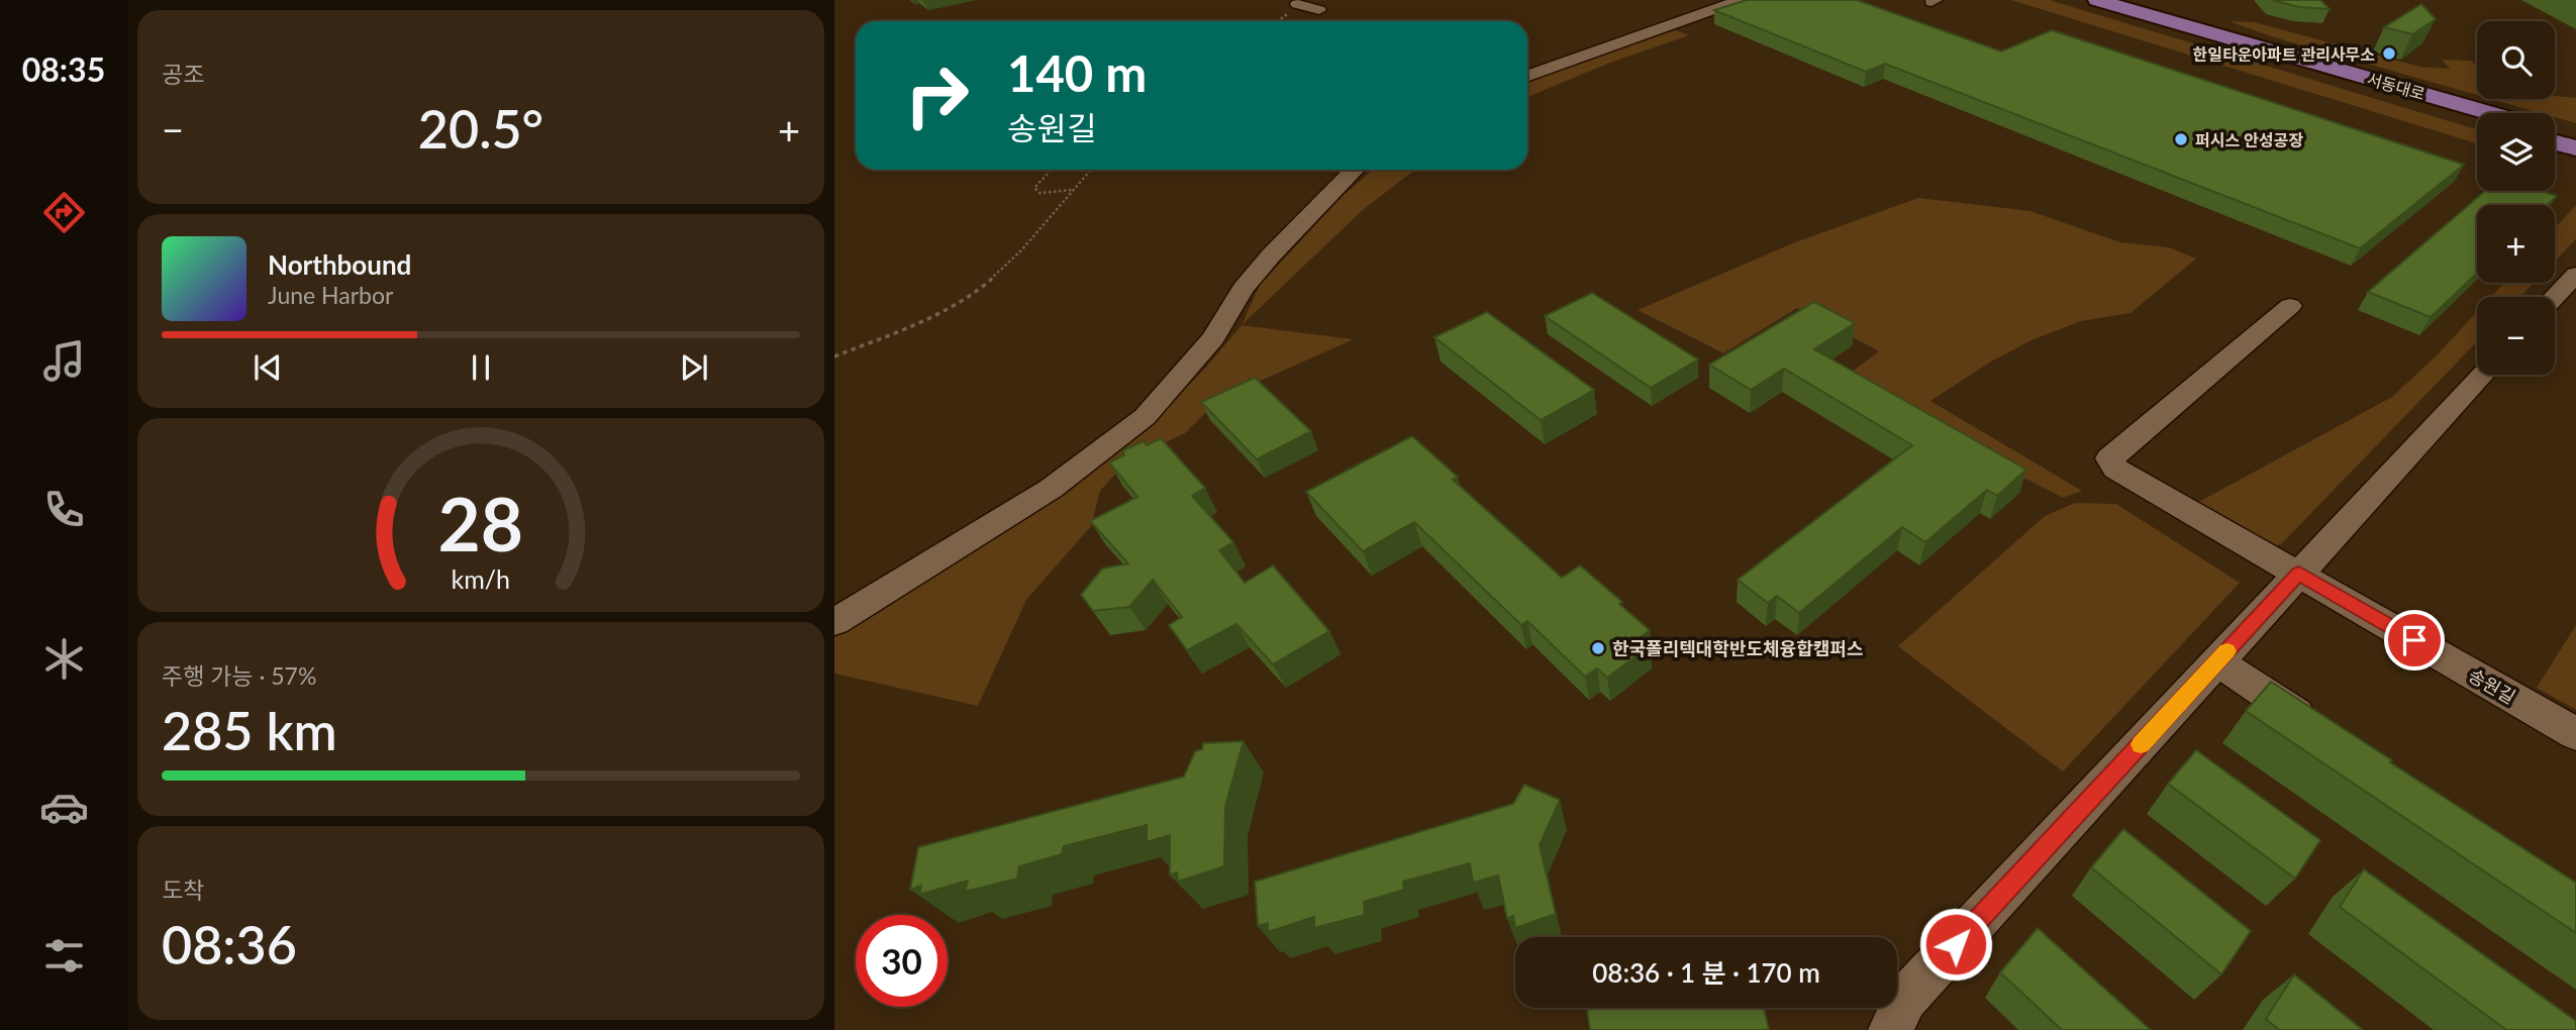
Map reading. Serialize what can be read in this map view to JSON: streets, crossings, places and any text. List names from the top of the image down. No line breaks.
{"streets":{"main road":["서동대로"],"street":["송원길"]},"places":["한일타운아파트 관리사무소","퍼시스 안성공장","한국폴리텍대학반도체융합캠퍼스"],"page":{"tabs":"08:35","tile":["공조",["주행 가능 · 57%","285 km"],["도착","08:36"]],"map_buttons":["+","−"],"turn":["140 m","송원길"],"heat":["−","20.5°","+"],"song":["Northbound","June Harbor"],"limit":"30","trip":"08:36 · 1 분 · 170 m","gauge":["28","km/h"]}}
